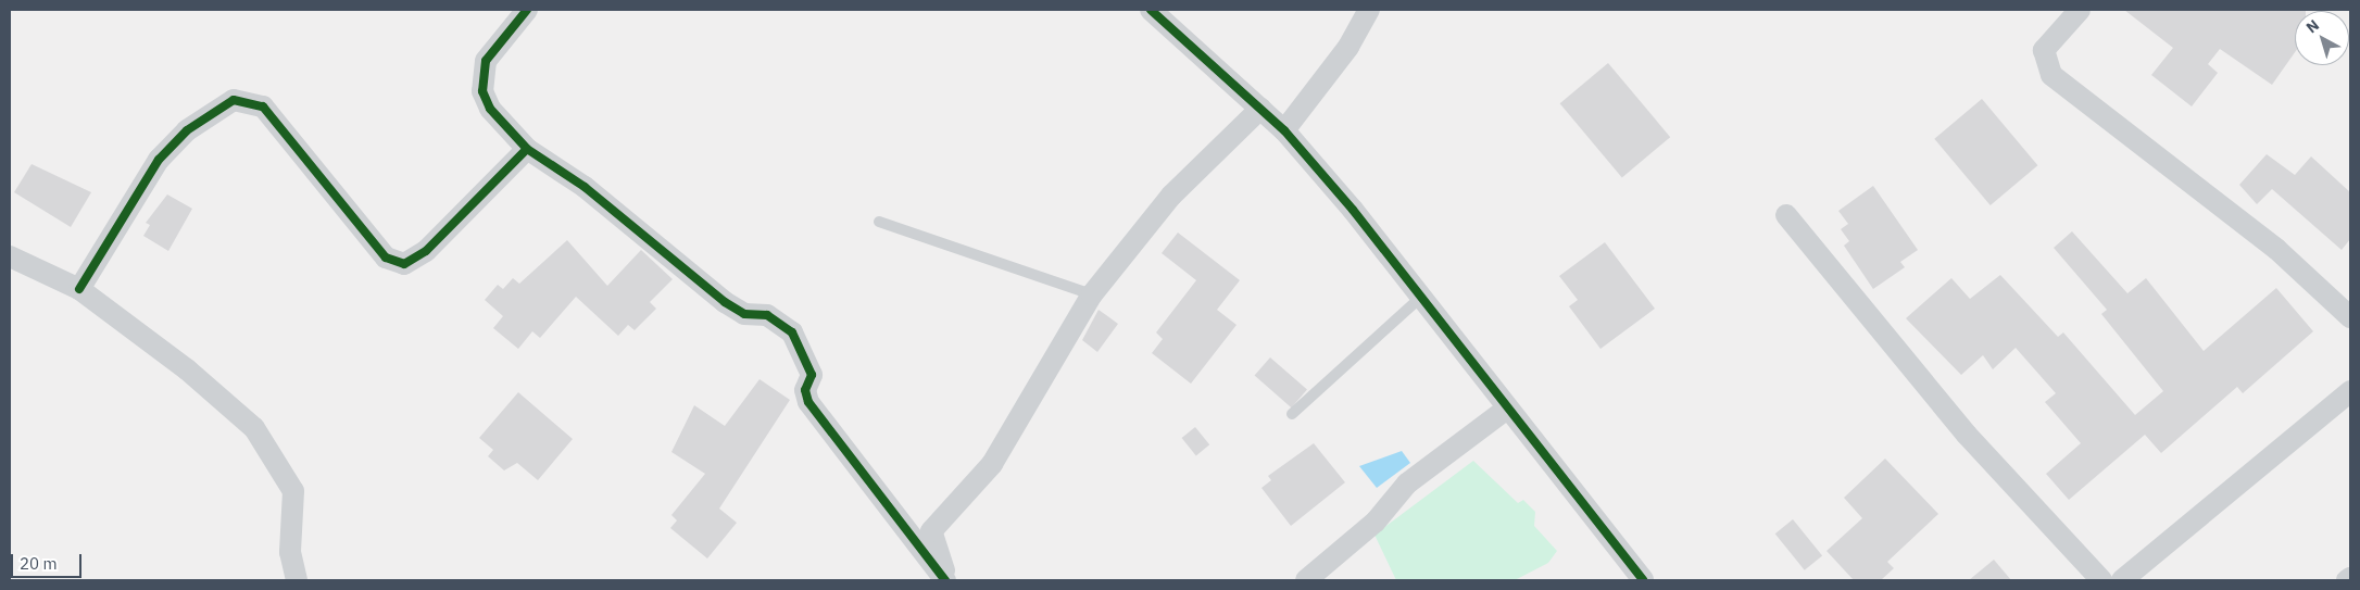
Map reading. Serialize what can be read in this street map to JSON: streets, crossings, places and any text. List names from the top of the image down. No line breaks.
{"scale_bar":"20 m","north":"top left"}
